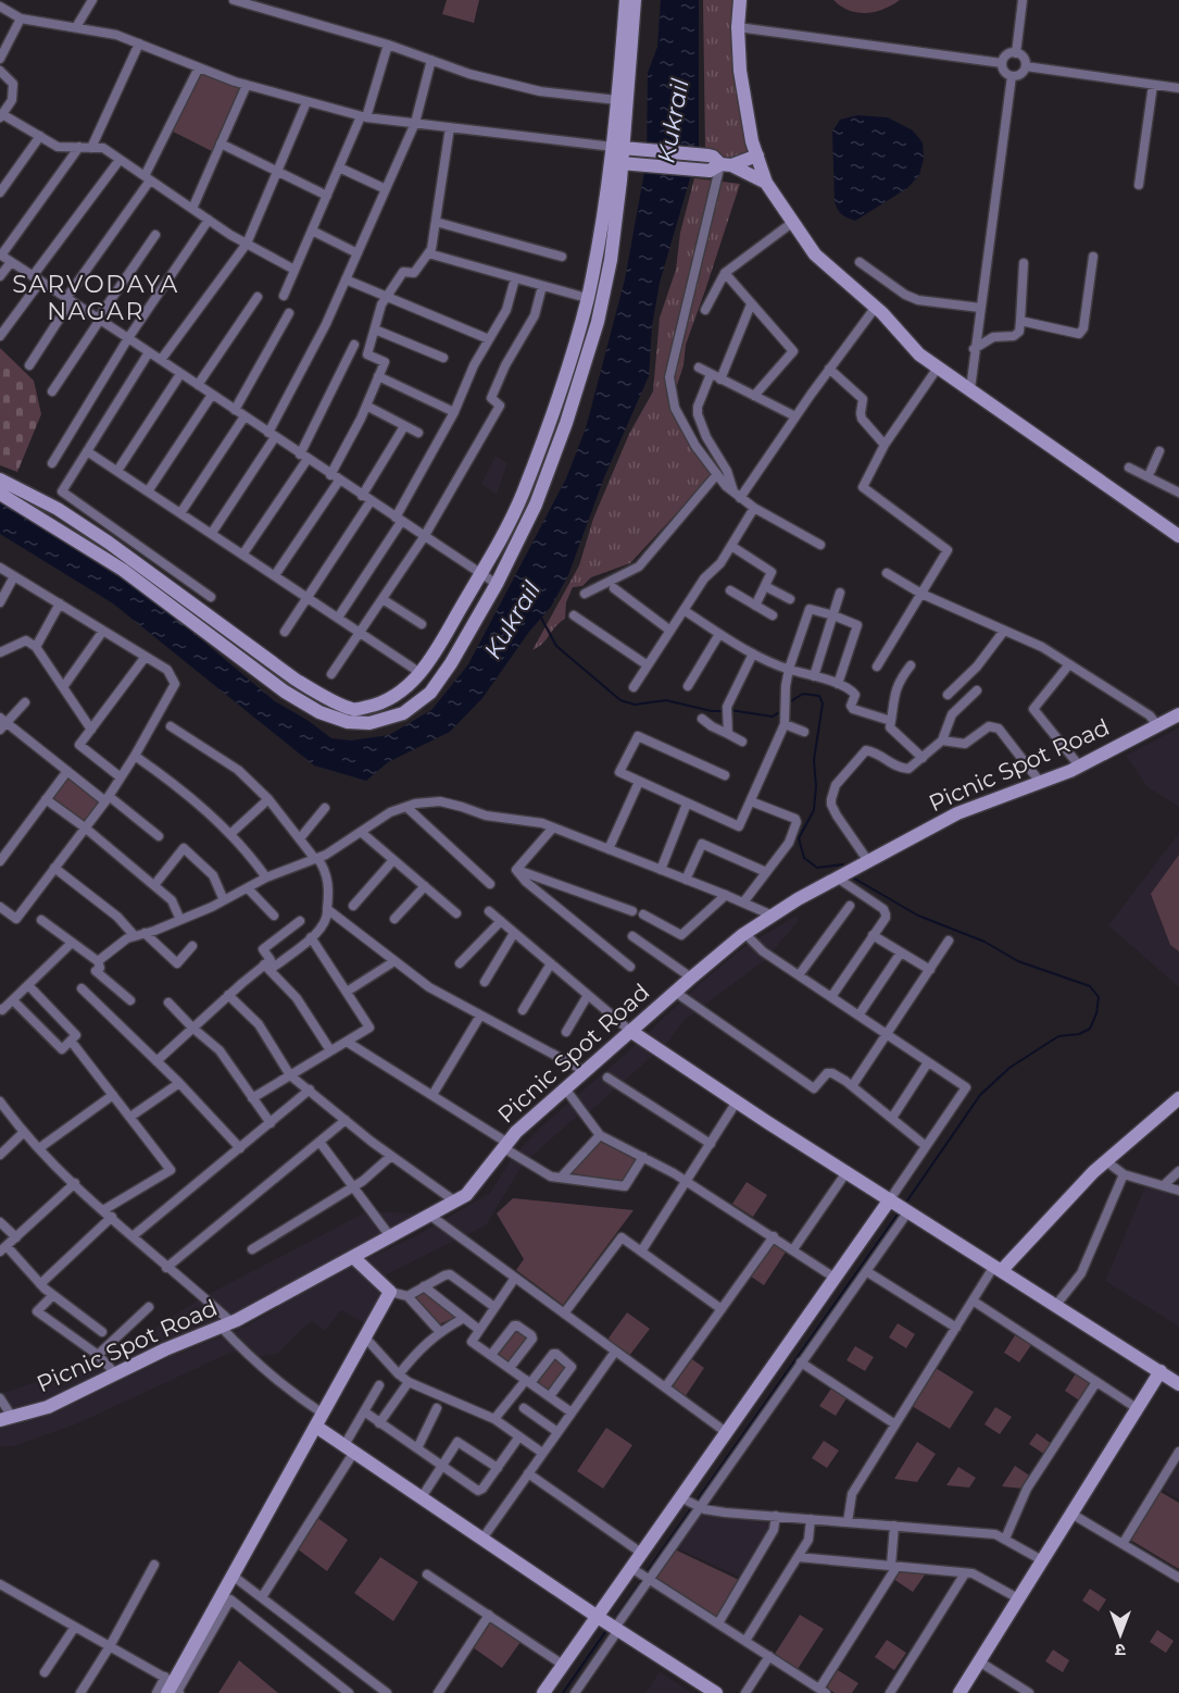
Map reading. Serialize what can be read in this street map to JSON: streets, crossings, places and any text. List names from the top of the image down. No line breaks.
{"streets":{"street":["Picnic Spot Road"]},"districts":["SARVODAYA NAGAR"],"water":["Kukrail"],"north":"bottom"}
